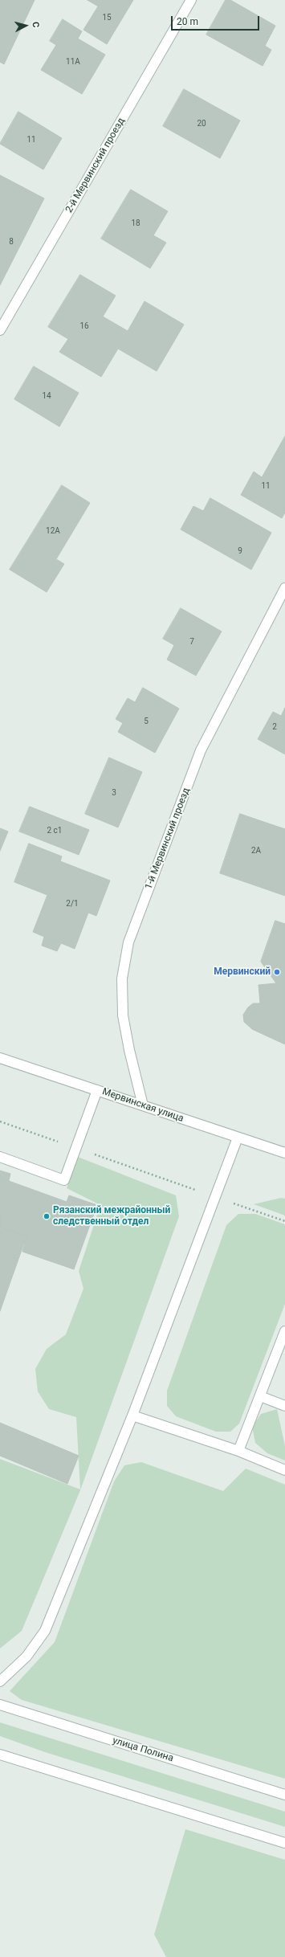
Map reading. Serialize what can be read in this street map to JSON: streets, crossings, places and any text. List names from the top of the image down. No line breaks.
{"streets":{"street":["2-й Мервинский проезд","1-й Мервинский проезд","Мервинская улица","улица Полина"]},"crossings":[["1-й Мервинский проезд","Мервинская улица"]],"places":["Мервинский","Рязанский межрайонный следственный отдел"],"house_numbers":["15","11А","20","11","18","8","16","14","11","12А","9","7","5","2","3","2 с1","2А","2/1"],"scale_bar":"20 m","north":"right"}
